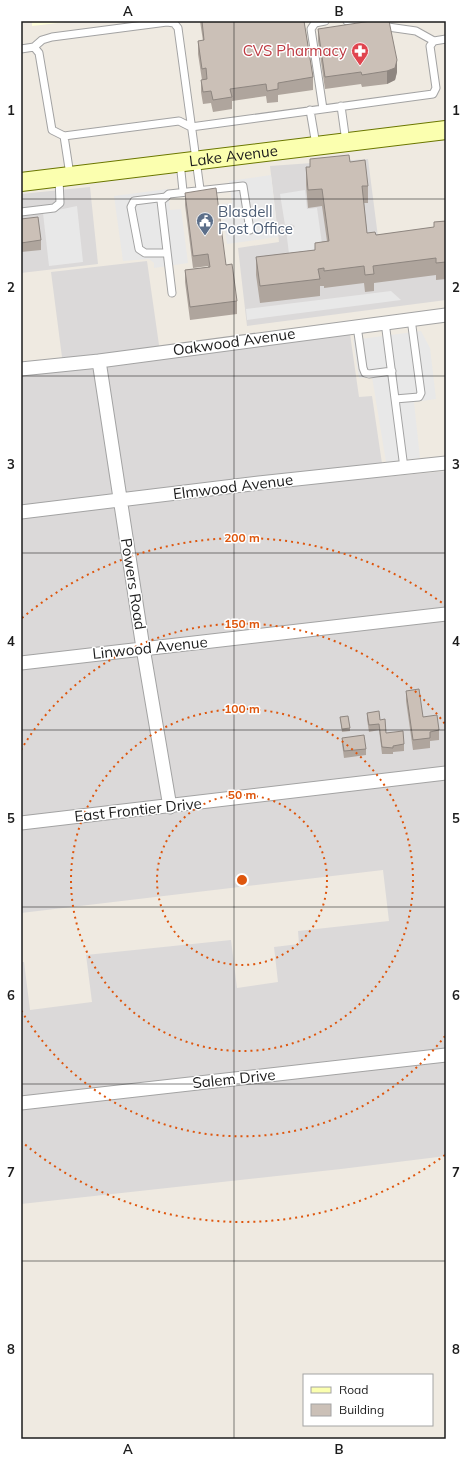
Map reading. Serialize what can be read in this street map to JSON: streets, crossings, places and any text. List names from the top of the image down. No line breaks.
{"streets":{"street":["Lake Avenue","Oakwood Avenue","Elmwood Avenue","Powers Road","Linwood Avenue","East Frontier Drive","Salem Drive"]},"crossings":[["Oakwood Avenue","Powers Road"],["Elmwood Avenue","Powers Road"],["Powers Road","Linwood Avenue"],["Powers Road","East Frontier Drive"]],"places":{"pharmacy":["CVS Pharmacy"],"public building":["Blasdell Post Office"]},"legend":["Road","Building"],"grid":{"columns":["A","B"],"rows":["1","2","3","4","5","6","7","8"]},"rings":["200 m","150 m","100 m","50 m"]}
